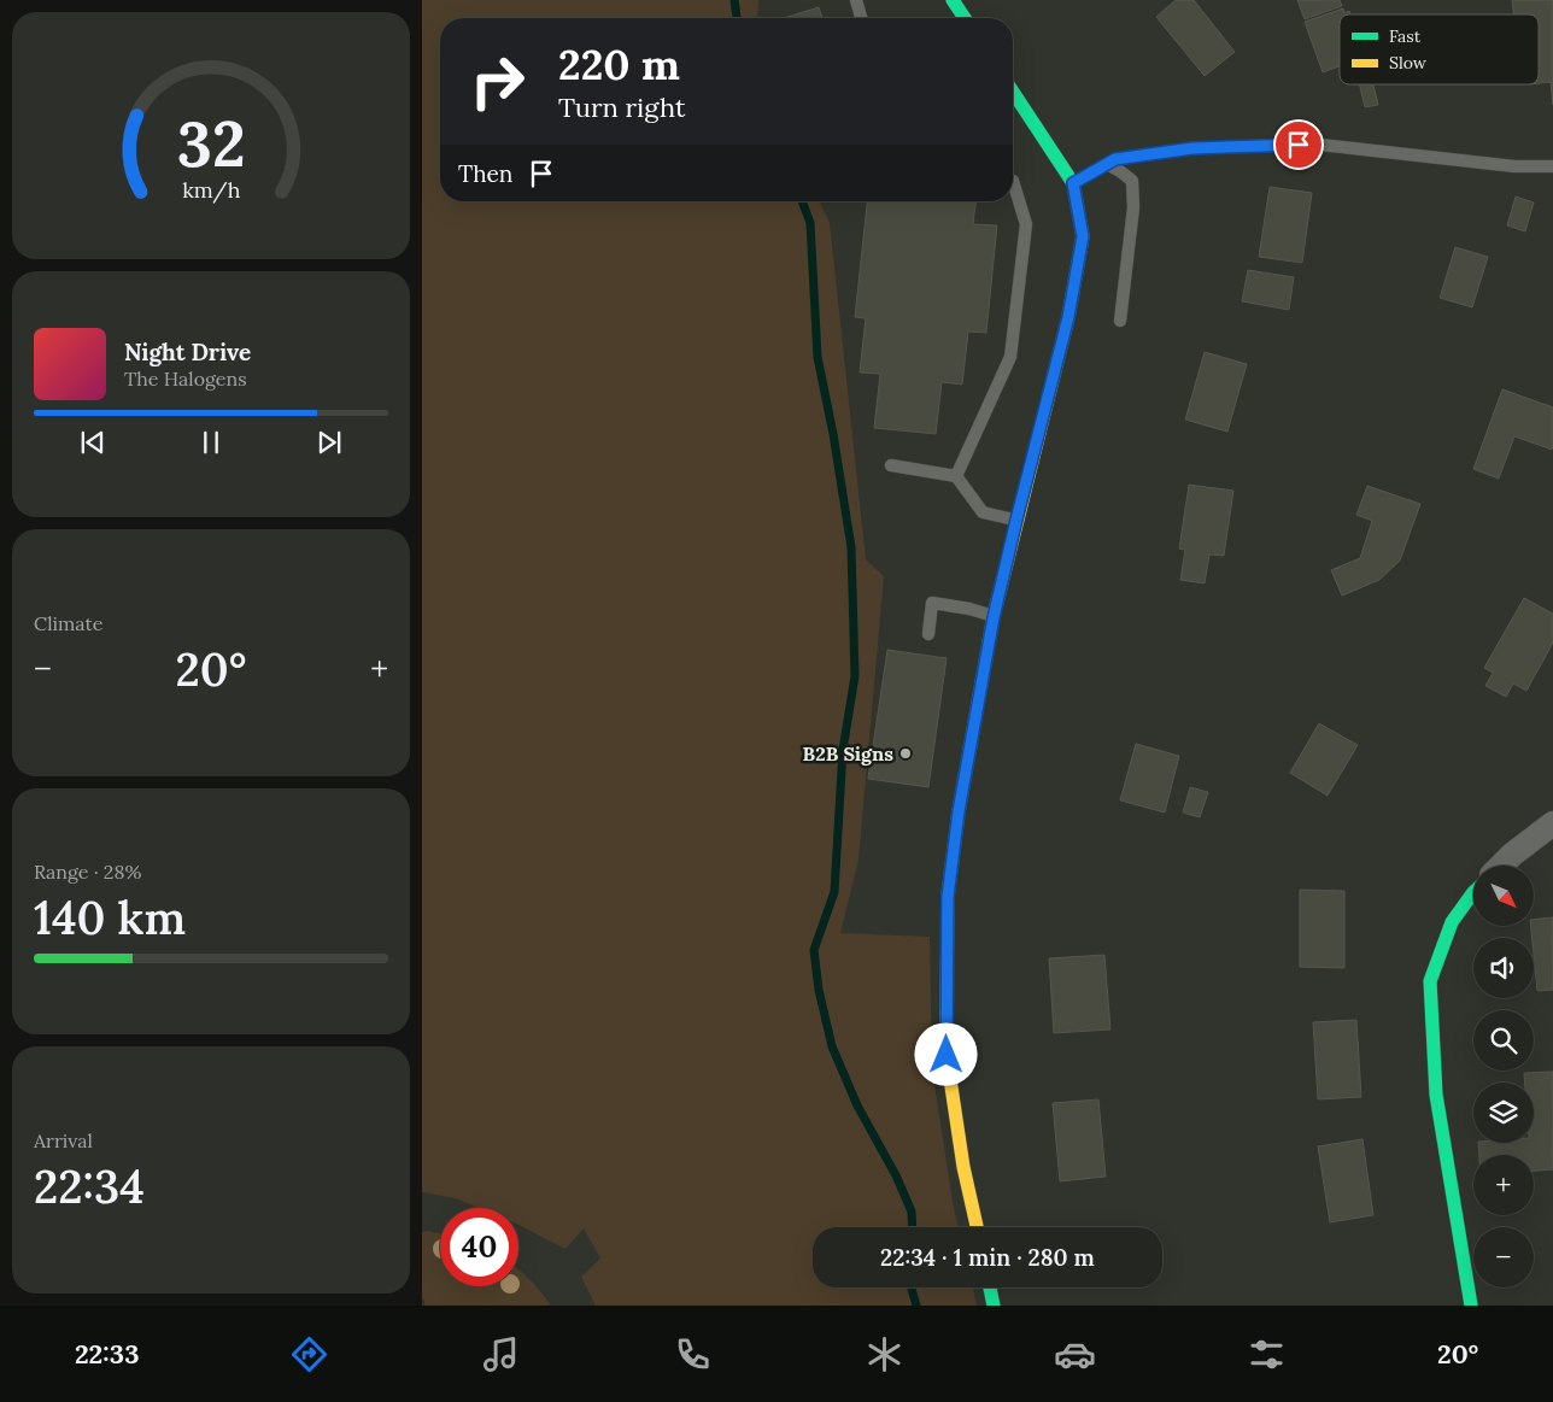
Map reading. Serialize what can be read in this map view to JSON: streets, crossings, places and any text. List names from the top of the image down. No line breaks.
{"places":["B2B Signs"],"legend":["Fast","Slow"],"north":"bottom right","page":{"turn":["220 m","Turn right"],"then":"Then","song":["Night Drive","The Halogens"],"tile":["Climate",["Range · 28%","140 km"],["Arrival","22:34"]],"heat":["−","20°","+"],"map_buttons":["+","−"],"limit":"40","trip":"22:34 · 1 min · 280 m","tabs":["22:33","20°"],"gauge":["32","km/h"]}}
